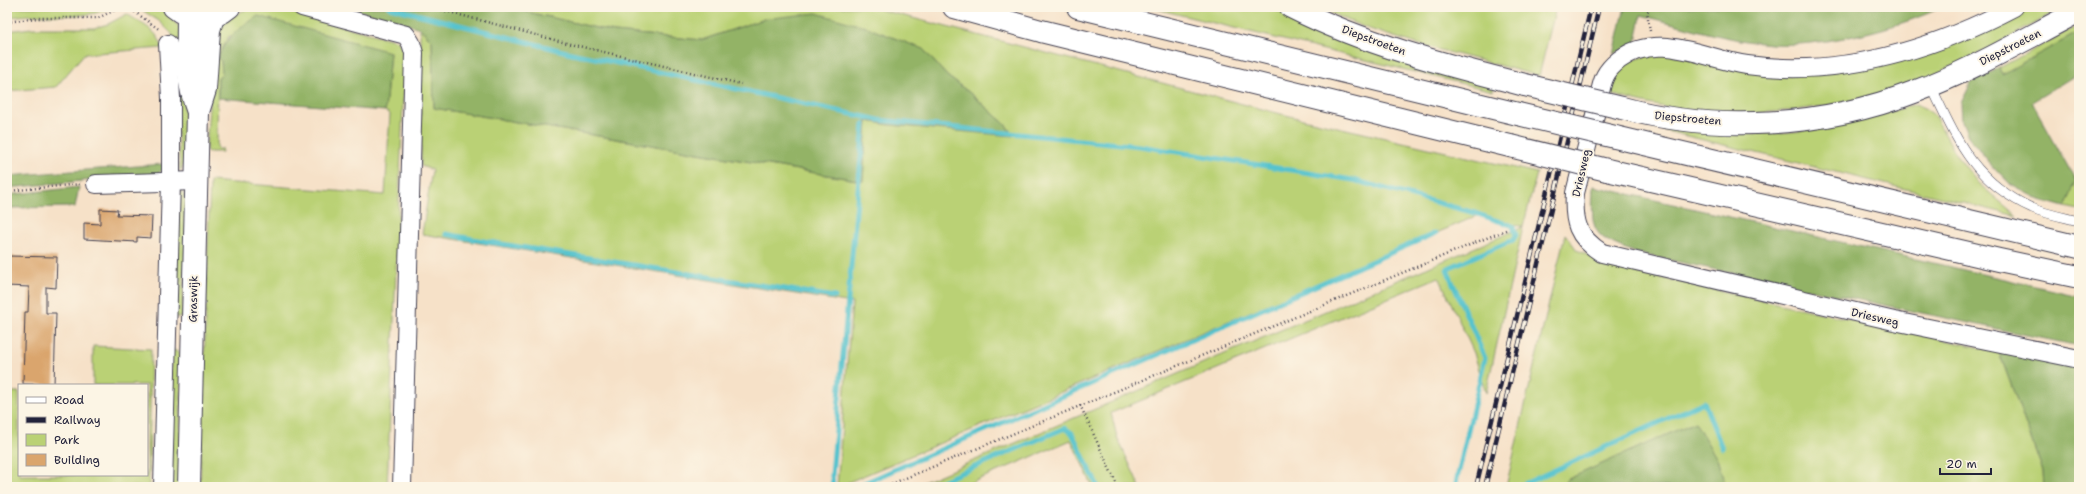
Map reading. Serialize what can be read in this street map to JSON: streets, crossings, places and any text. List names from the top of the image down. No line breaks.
{"streets":{"main road":["Diepstroeten","Graswijk"],"street":["Driesweg"]},"legend":["Road","Railway","Park","Building"],"scale_bar":"20 m"}
